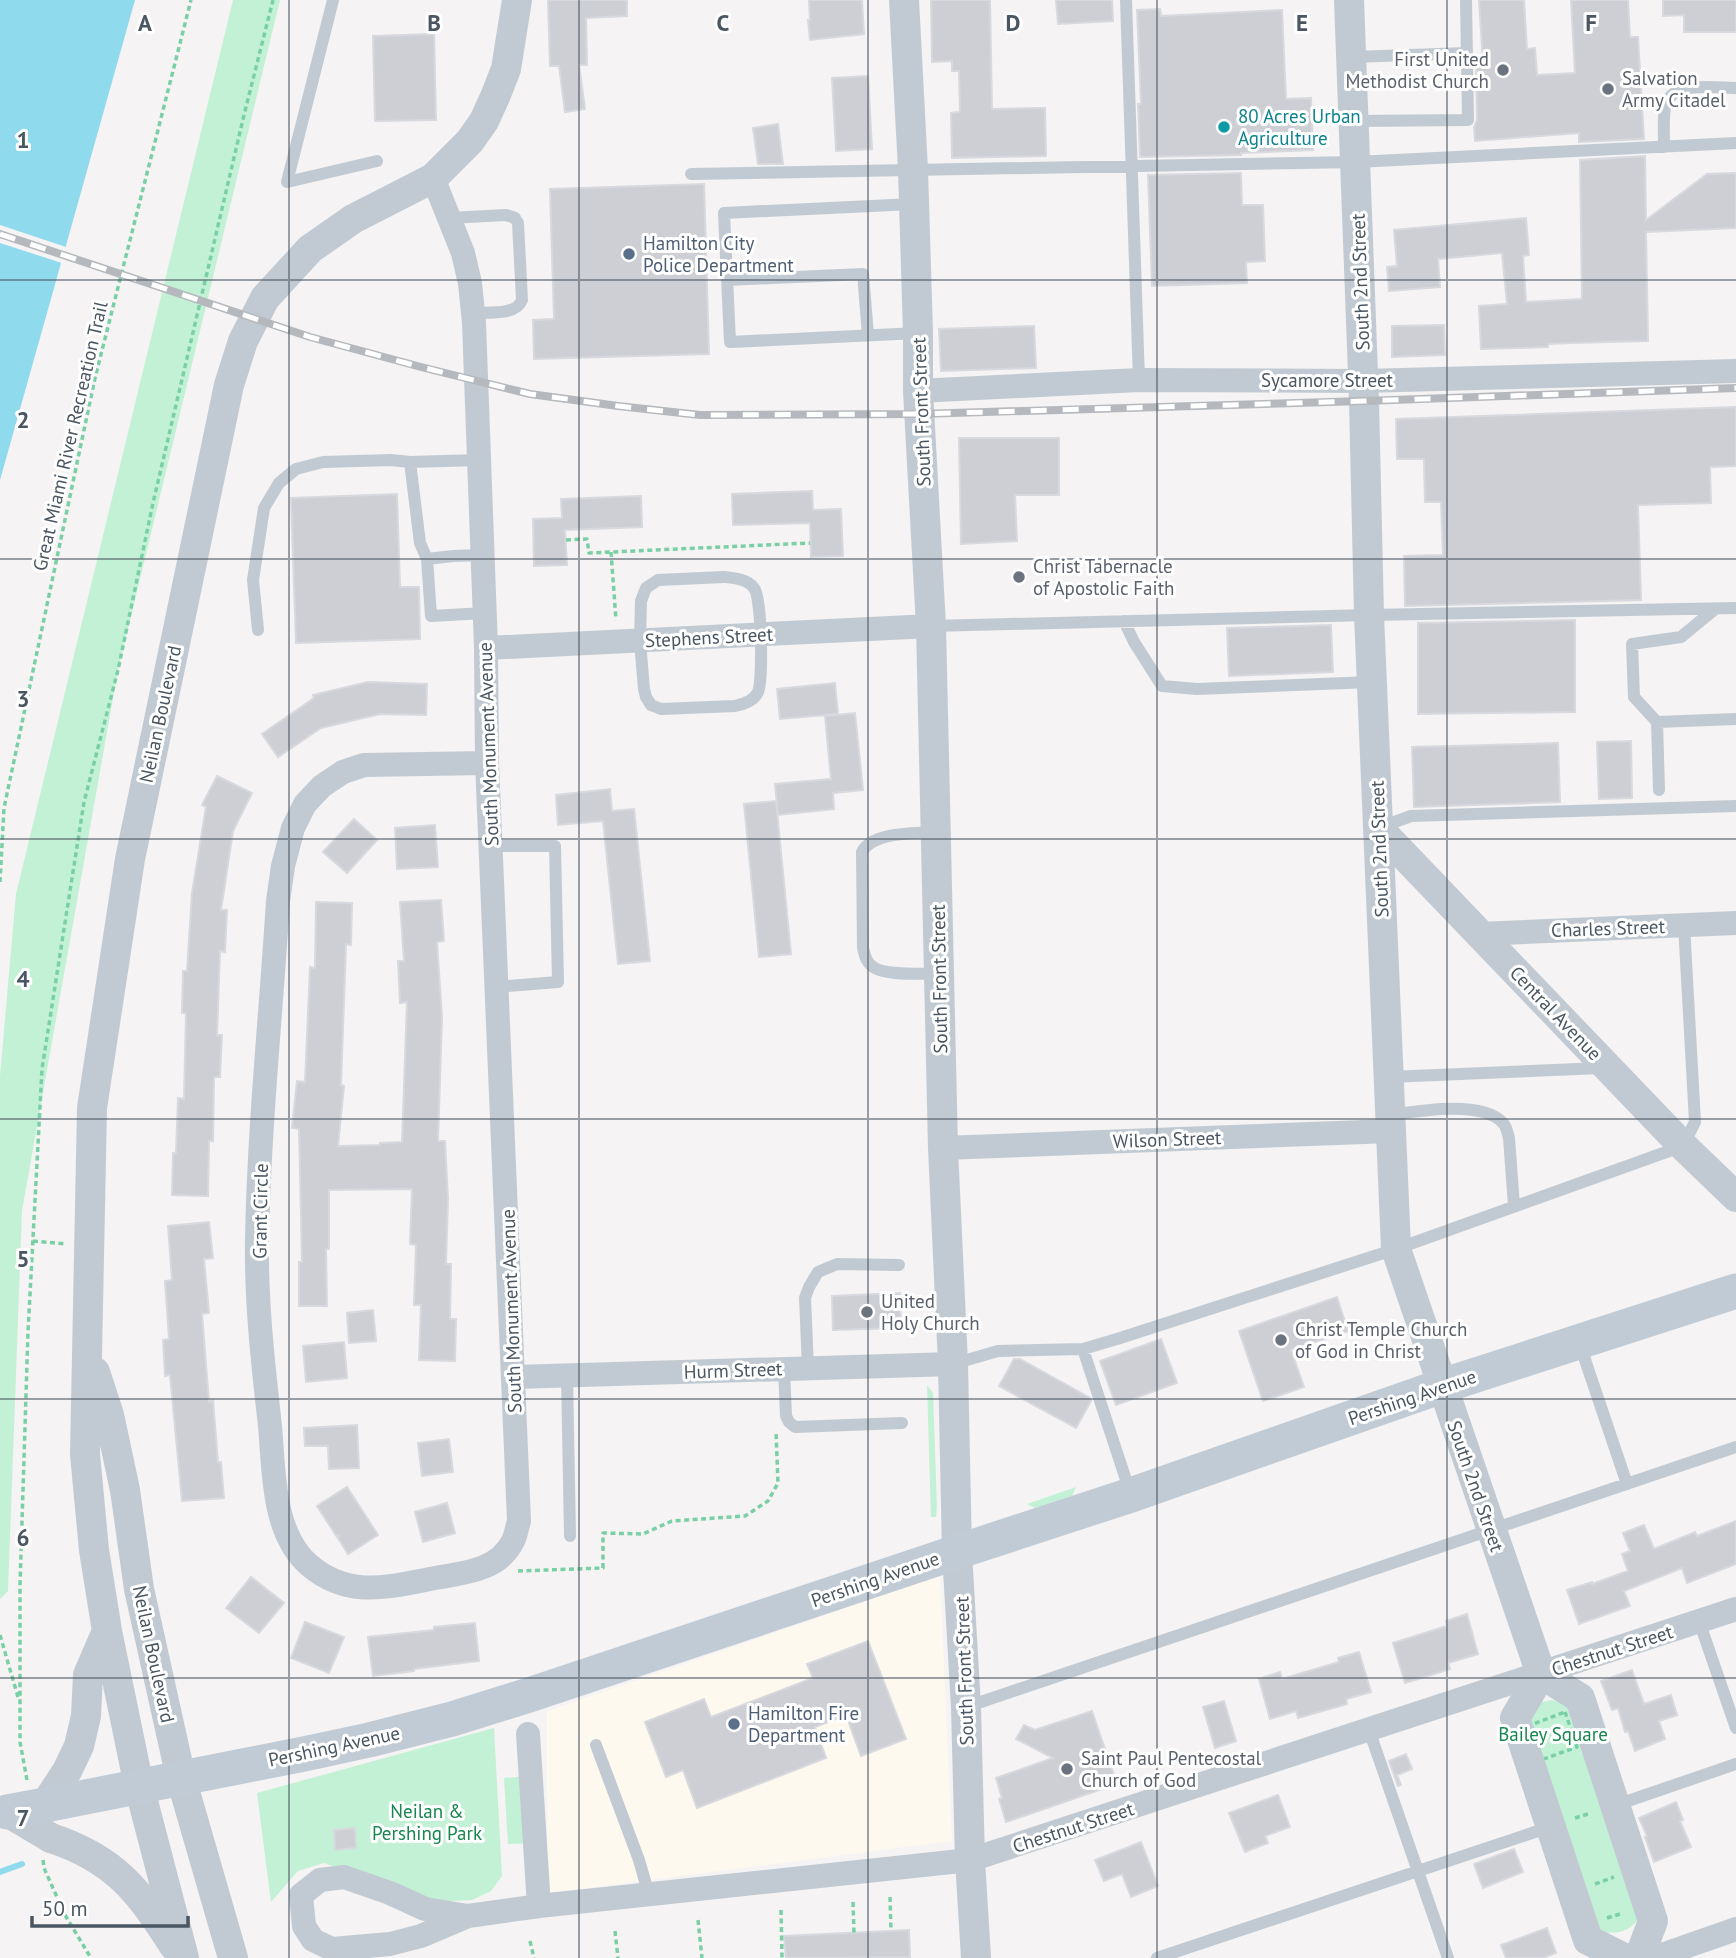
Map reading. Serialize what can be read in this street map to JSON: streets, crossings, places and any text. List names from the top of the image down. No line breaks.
{"streets":{"main road":["Pershing Avenue"],"street":["South 2nd Street","Sycamore Street","South Front Street","Stephens Street","Neilan Boulevard","South Monument Avenue","Charles Street","Central Avenue","Wilson Street","Grant Circle","Hurm Street","Chestnut Street"],"path":["Great Miami River Recreation Trail"]},"crossings":[["South 2nd Street","Sycamore Street"],["South 2nd Street","Central Avenue"],["South 2nd Street","Wilson Street"],["South 2nd Street","Pershing Avenue"],["South 2nd Street","Chestnut Street"],["Sycamore Street","South Front Street"],["South Front Street","Stephens Street"],["South Front Street","Wilson Street"],["South Front Street","Hurm Street"],["South Front Street","Pershing Avenue"],["South Front Street","Chestnut Street"],["Stephens Street","South Monument Avenue"],["Neilan Boulevard","South Monument Avenue"],["Neilan Boulevard","Pershing Avenue"],["South Monument Avenue","Grant Circle"],["South Monument Avenue","Hurm Street"],["Charles Street","Central Avenue"]],"parks":["Bailey Square","Neilan & Pershing Park"],"places":["First United Methodist Church","Salvation Army Citadel","80 Acres Urban Agriculture","Hamilton City Police Department","Christ Tabernacle of Apostolic Faith","United Holy Church","Christ Temple Church of God in Christ","Hamilton Fire Department","Saint Paul Pentecostal Church of God"],"scale_bar":"50 m","grid":{"columns":["A","B","C","D","E","F"],"rows":["1","2","3","4","5","6","7"]}}
